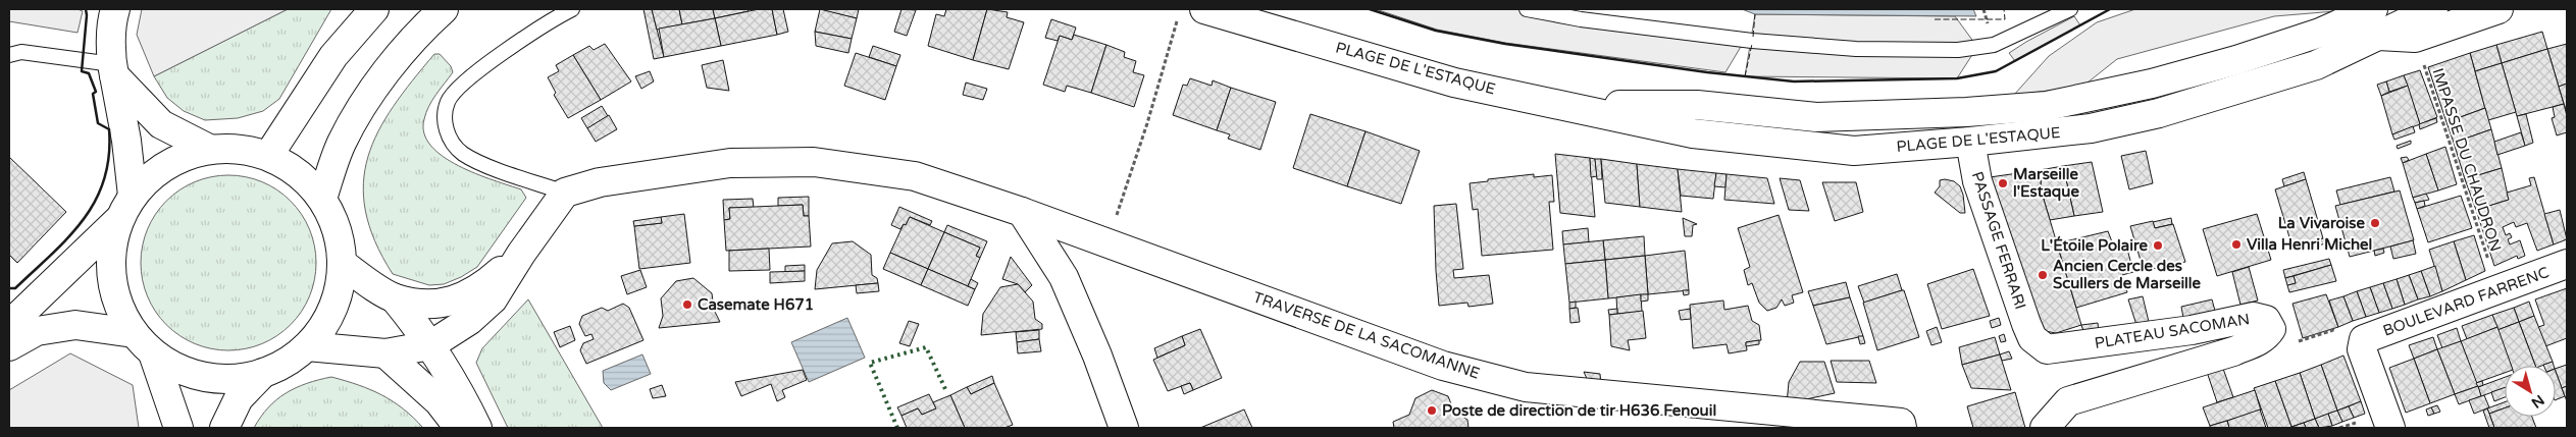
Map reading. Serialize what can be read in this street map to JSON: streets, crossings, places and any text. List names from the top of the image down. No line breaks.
{"streets":{"street":["PLAGE DE L'ESTAQUE","PASSAGE FERRARI","BOULEVARD FARRENC","PLATEAU SACOMAN","TRAVERSE DE LA SACOMANNE"],"path":["IMPASSE DU CHAUDRON"]},"crossings":[["PLAGE DE L'ESTAQUE","IMPASSE DU CHAUDRON"],["PLAGE DE L'ESTAQUE","PASSAGE FERRARI"],["IMPASSE DU CHAUDRON","BOULEVARD FARRENC"],["PASSAGE FERRARI","PLATEAU SACOMAN"]],"places":["Marseille l'Estaque","La Vivaroise","Villa Henri Michel","L'Étoile Polaire","Ancien Cercle des Scullers de Marseille","Casemate H671","Poste de direction de tir H636 Fenouil"],"north":"bottom right"}
